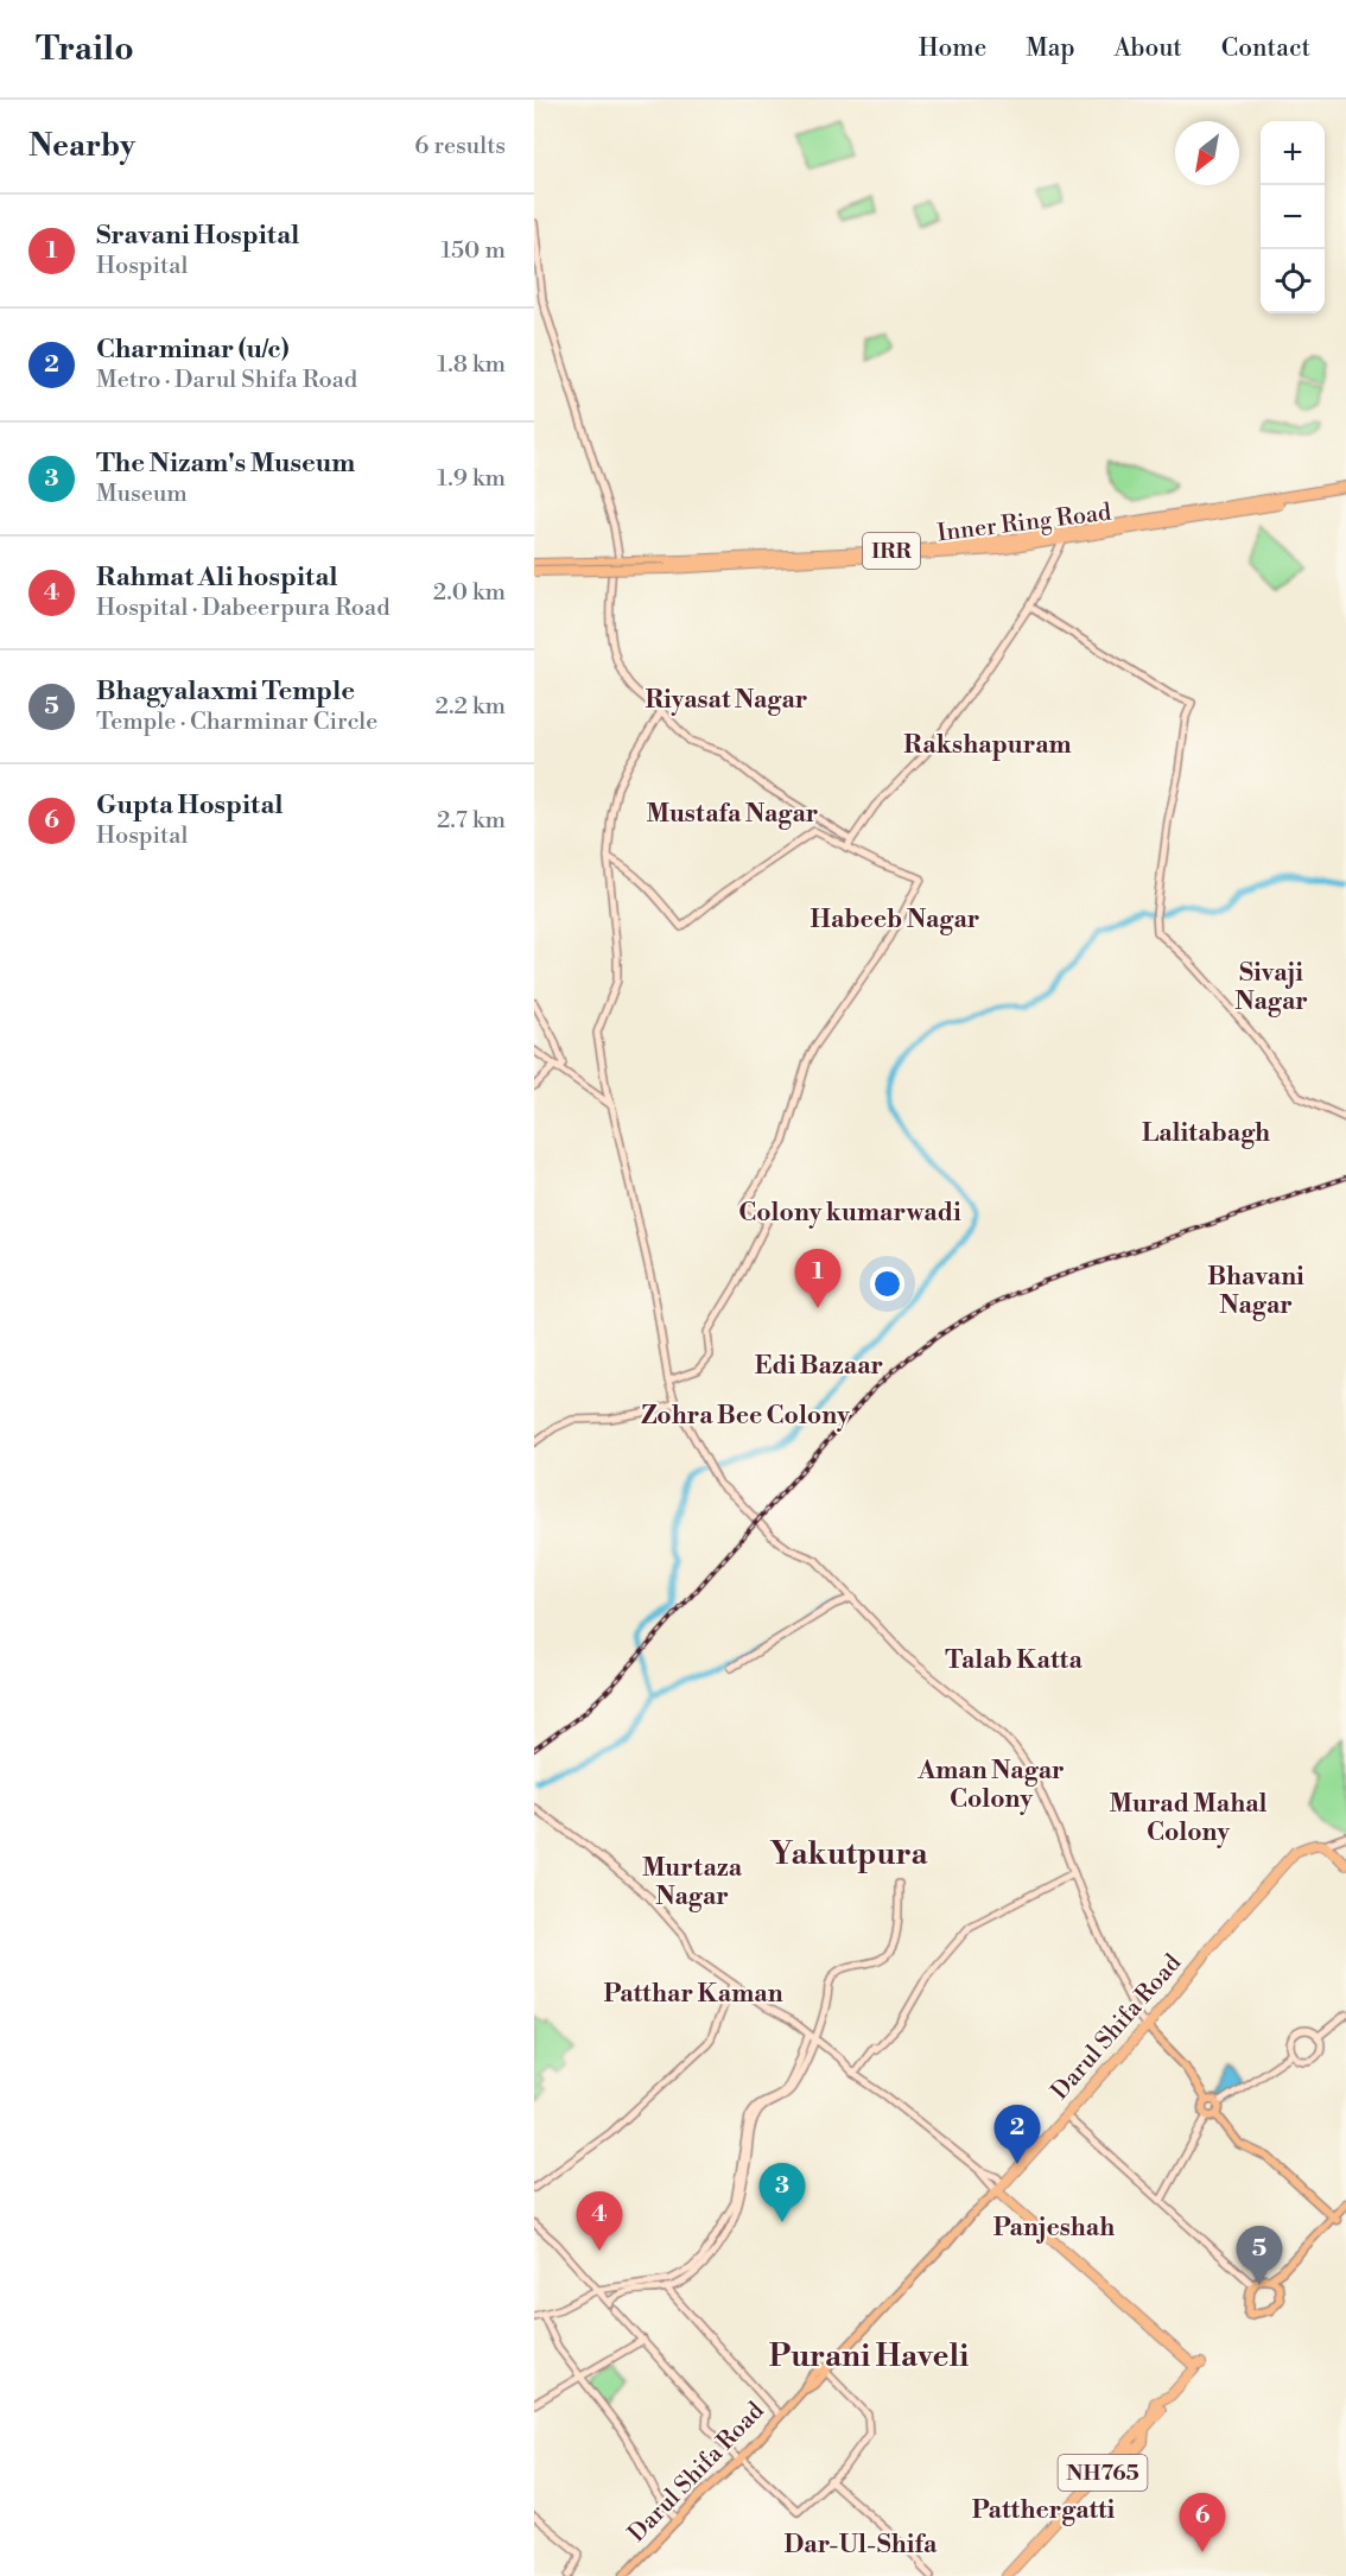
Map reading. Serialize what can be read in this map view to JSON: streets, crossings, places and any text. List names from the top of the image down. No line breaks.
{"streets":{"highway":["Inner Ring Road","IRR","Darul Shifa Road","NH765"]},"districts":["Riyasat Nagar","Rakshapuram","Mustafa Nagar","Habeeb Nagar","Sivaji Nagar","Lalitabagh","Colony kumarwadi","Bhavani Nagar","Edi Bazaar","Zohra Bee Colony","Talab Katta","Aman Nagar Colony","Murad Mahal Colony","Yakutpura","Murtaza Nagar","Patthar Kaman","Panjeshah","Purani Haveli","Patthergatti","Dar-Ul-Shifa"],"north":"bottom left","page":{"header":"Trailo","nav":["Home","Map","About","Contact"],"heading":["Nearby","6 results"],"map_buttons":["+","−"],"list":[{"mark":"1","name":"Sravani Hospital","note":"Hospital","value":"150 m"},{"mark":"2","name":"Charminar (u/c)","note":"Metro · Darul Shifa Road","value":"1.8 km"},{"mark":"3","name":"The Nizam's Museum","note":"Museum","value":"1.9 km"},{"mark":"4","name":"Rahmat Ali hospital","note":"Hospital · Dabeerpura Road","value":"2.0 km"},{"mark":"5","name":"Bhagyalaxmi Temple","note":"Temple · Charminar Circle","value":"2.2 km"},{"mark":"6","name":"Gupta Hospital","note":"Hospital","value":"2.7 km"}],"pins":["1","2","3","4","5","6"]}}
